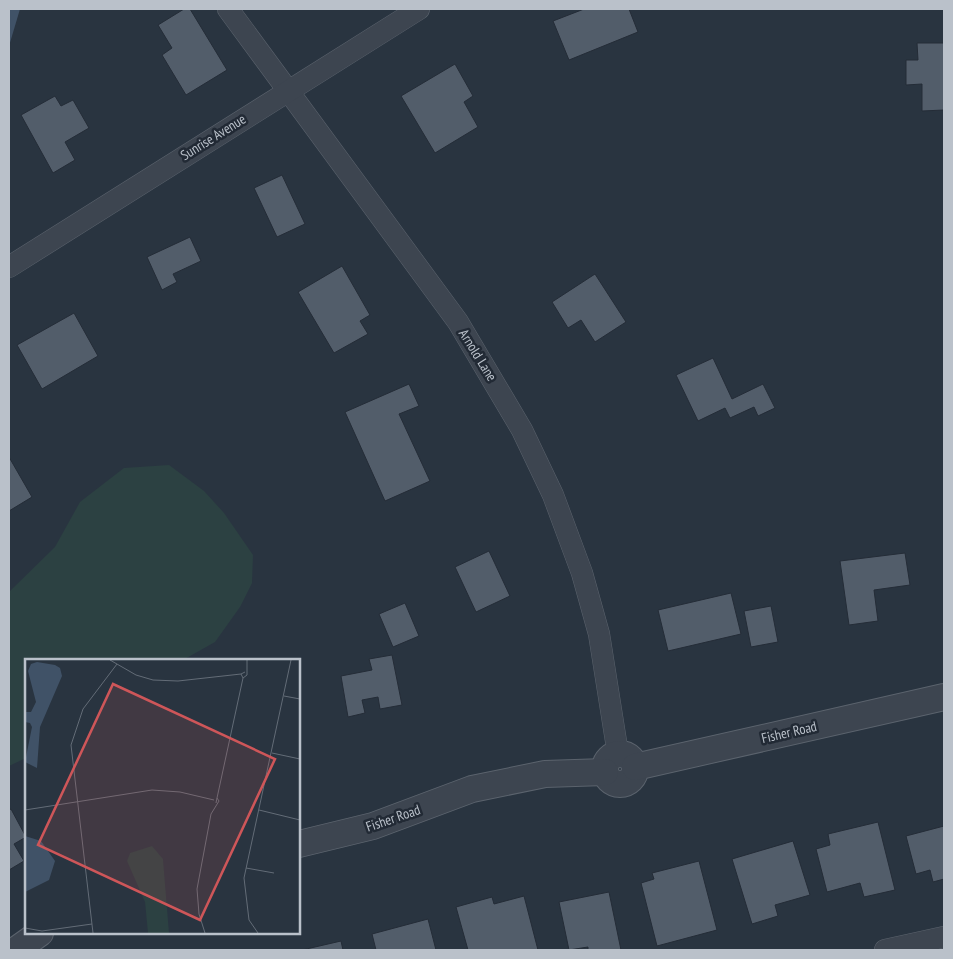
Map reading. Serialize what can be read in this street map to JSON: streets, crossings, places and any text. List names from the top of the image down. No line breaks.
{"streets":{"street":["Sunrise Avenue","Arnold Lane","Fisher Road"]},"crossings":[["Sunrise Avenue","Arnold Lane"],["Arnold Lane","Fisher Road"]]}
